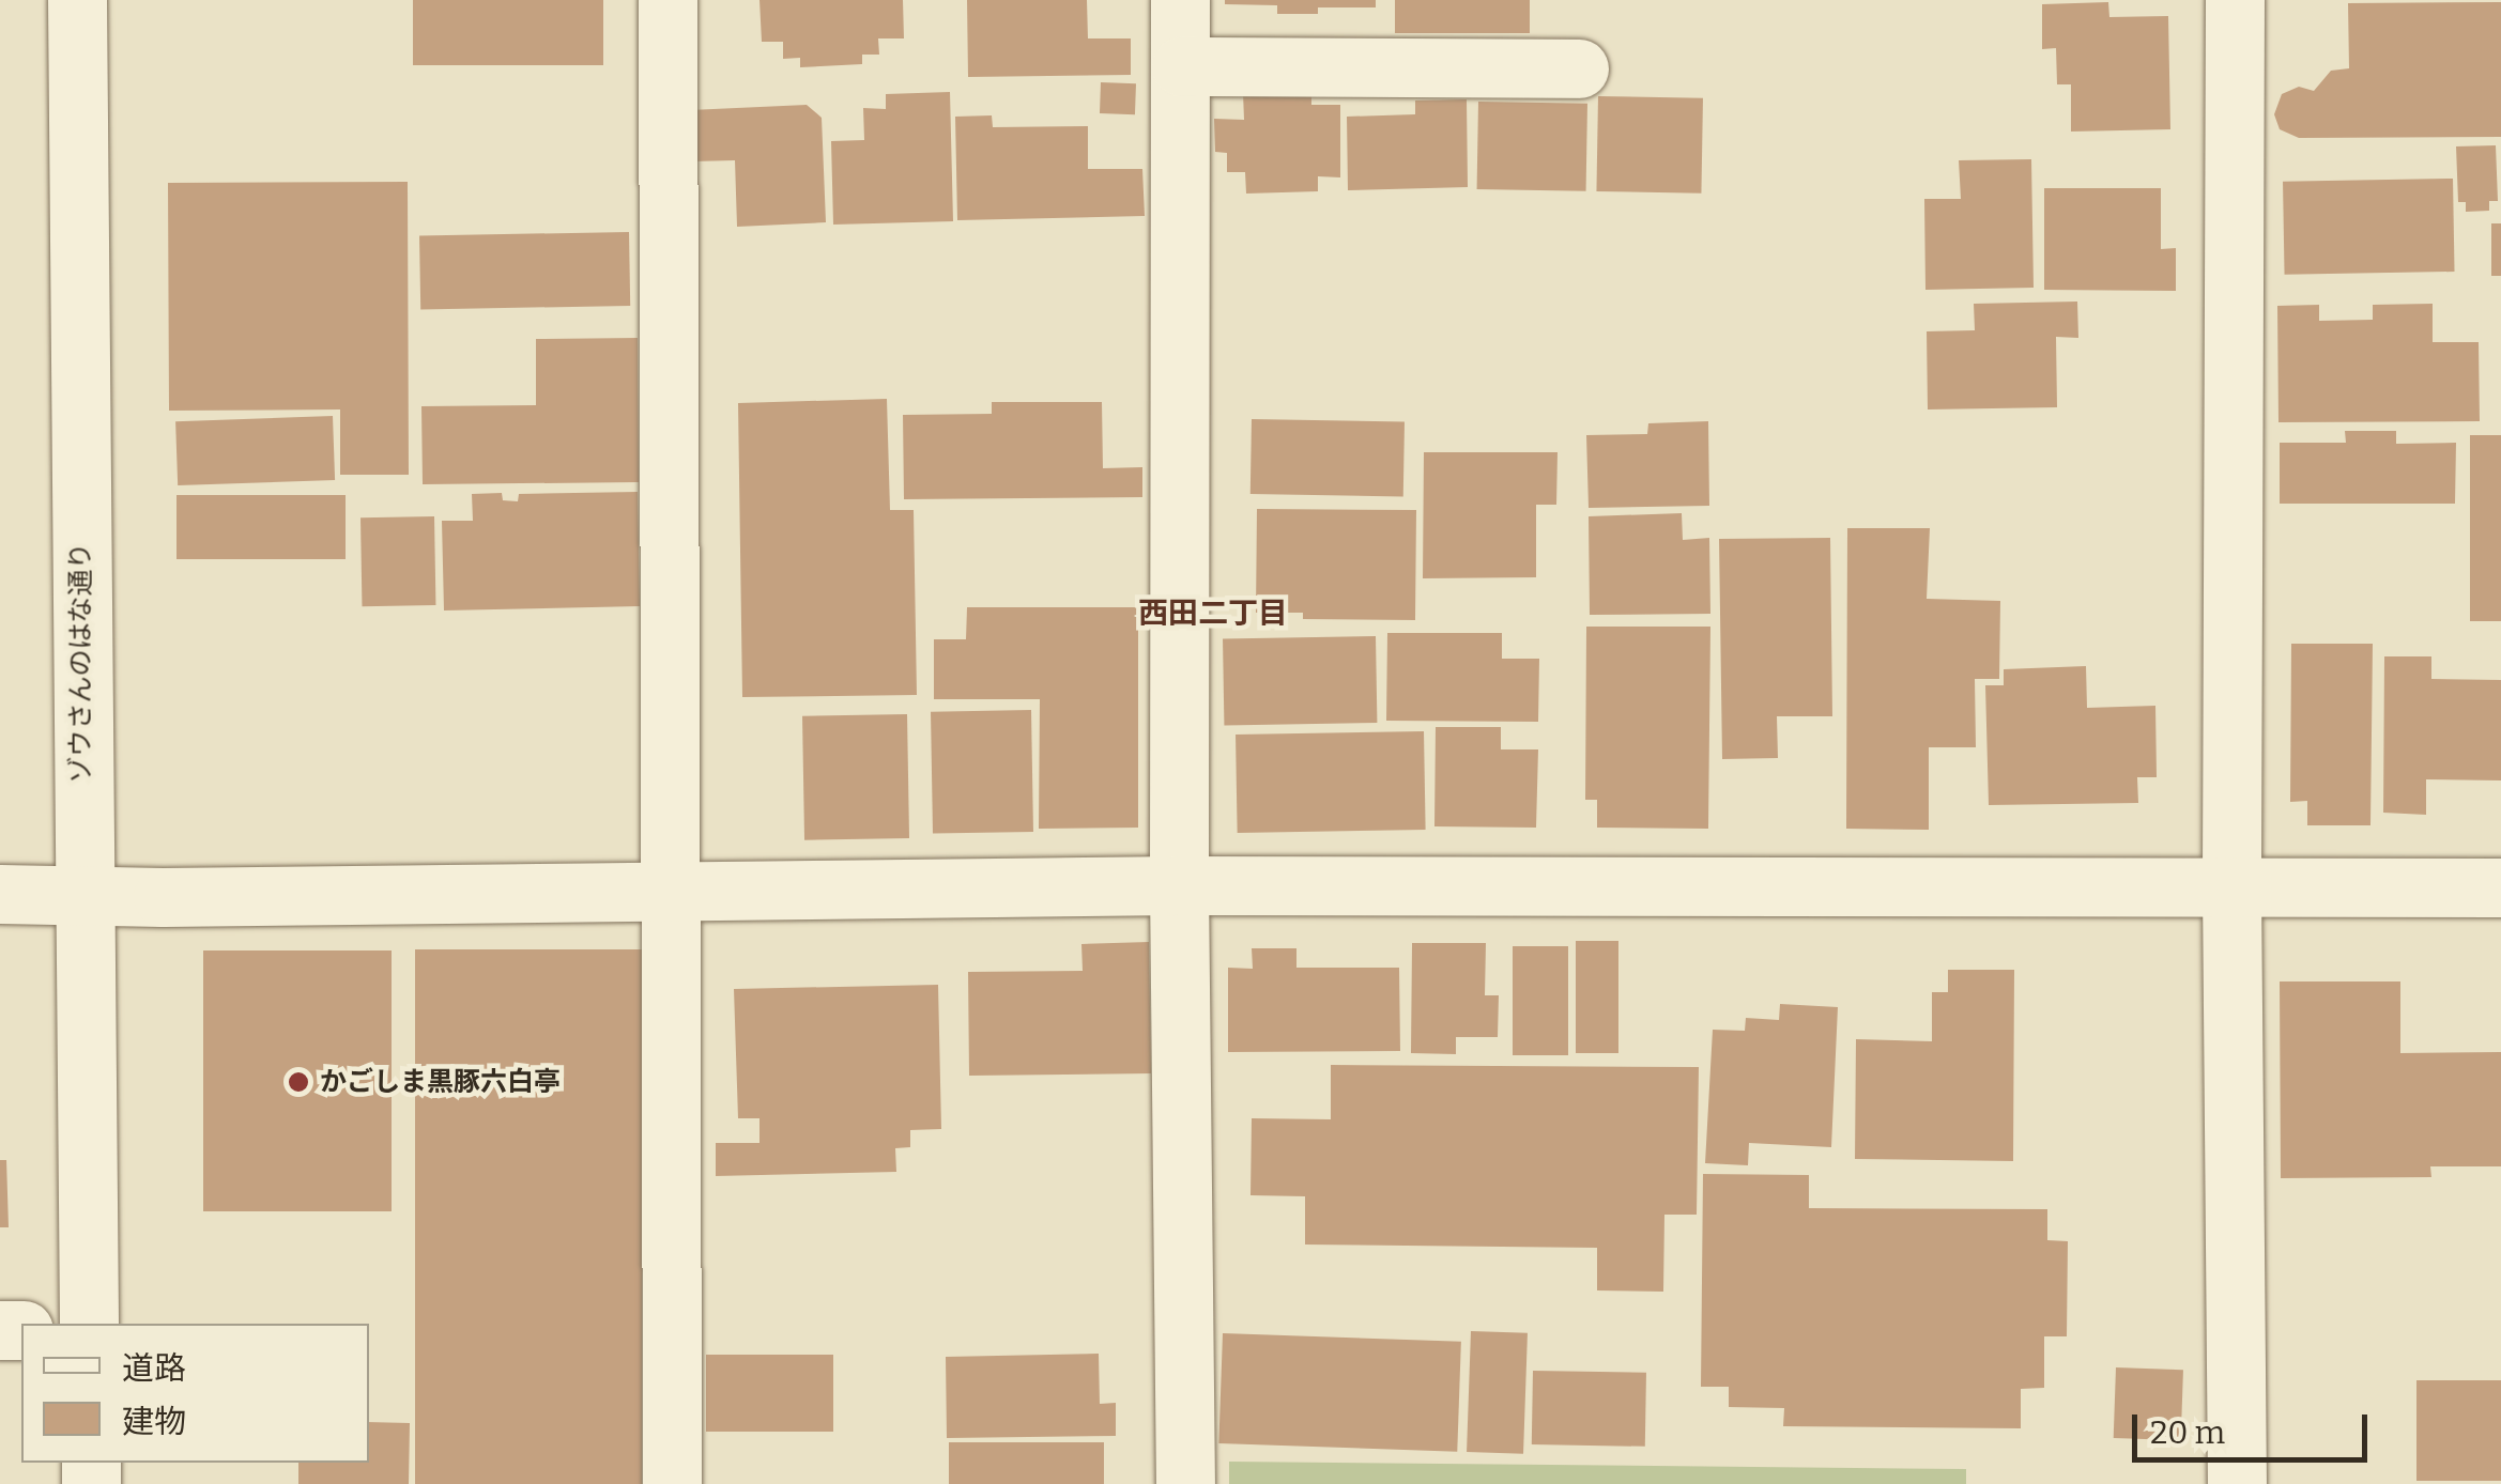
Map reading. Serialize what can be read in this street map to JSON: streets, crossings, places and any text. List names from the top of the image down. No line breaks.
{"streets":{"street":["ゾウさんのはな通り"]},"districts":["西田二丁目"],"places":["かごしま黒豚六白亭"],"legend":["道路","建物"],"scale_bar":"20 m"}
